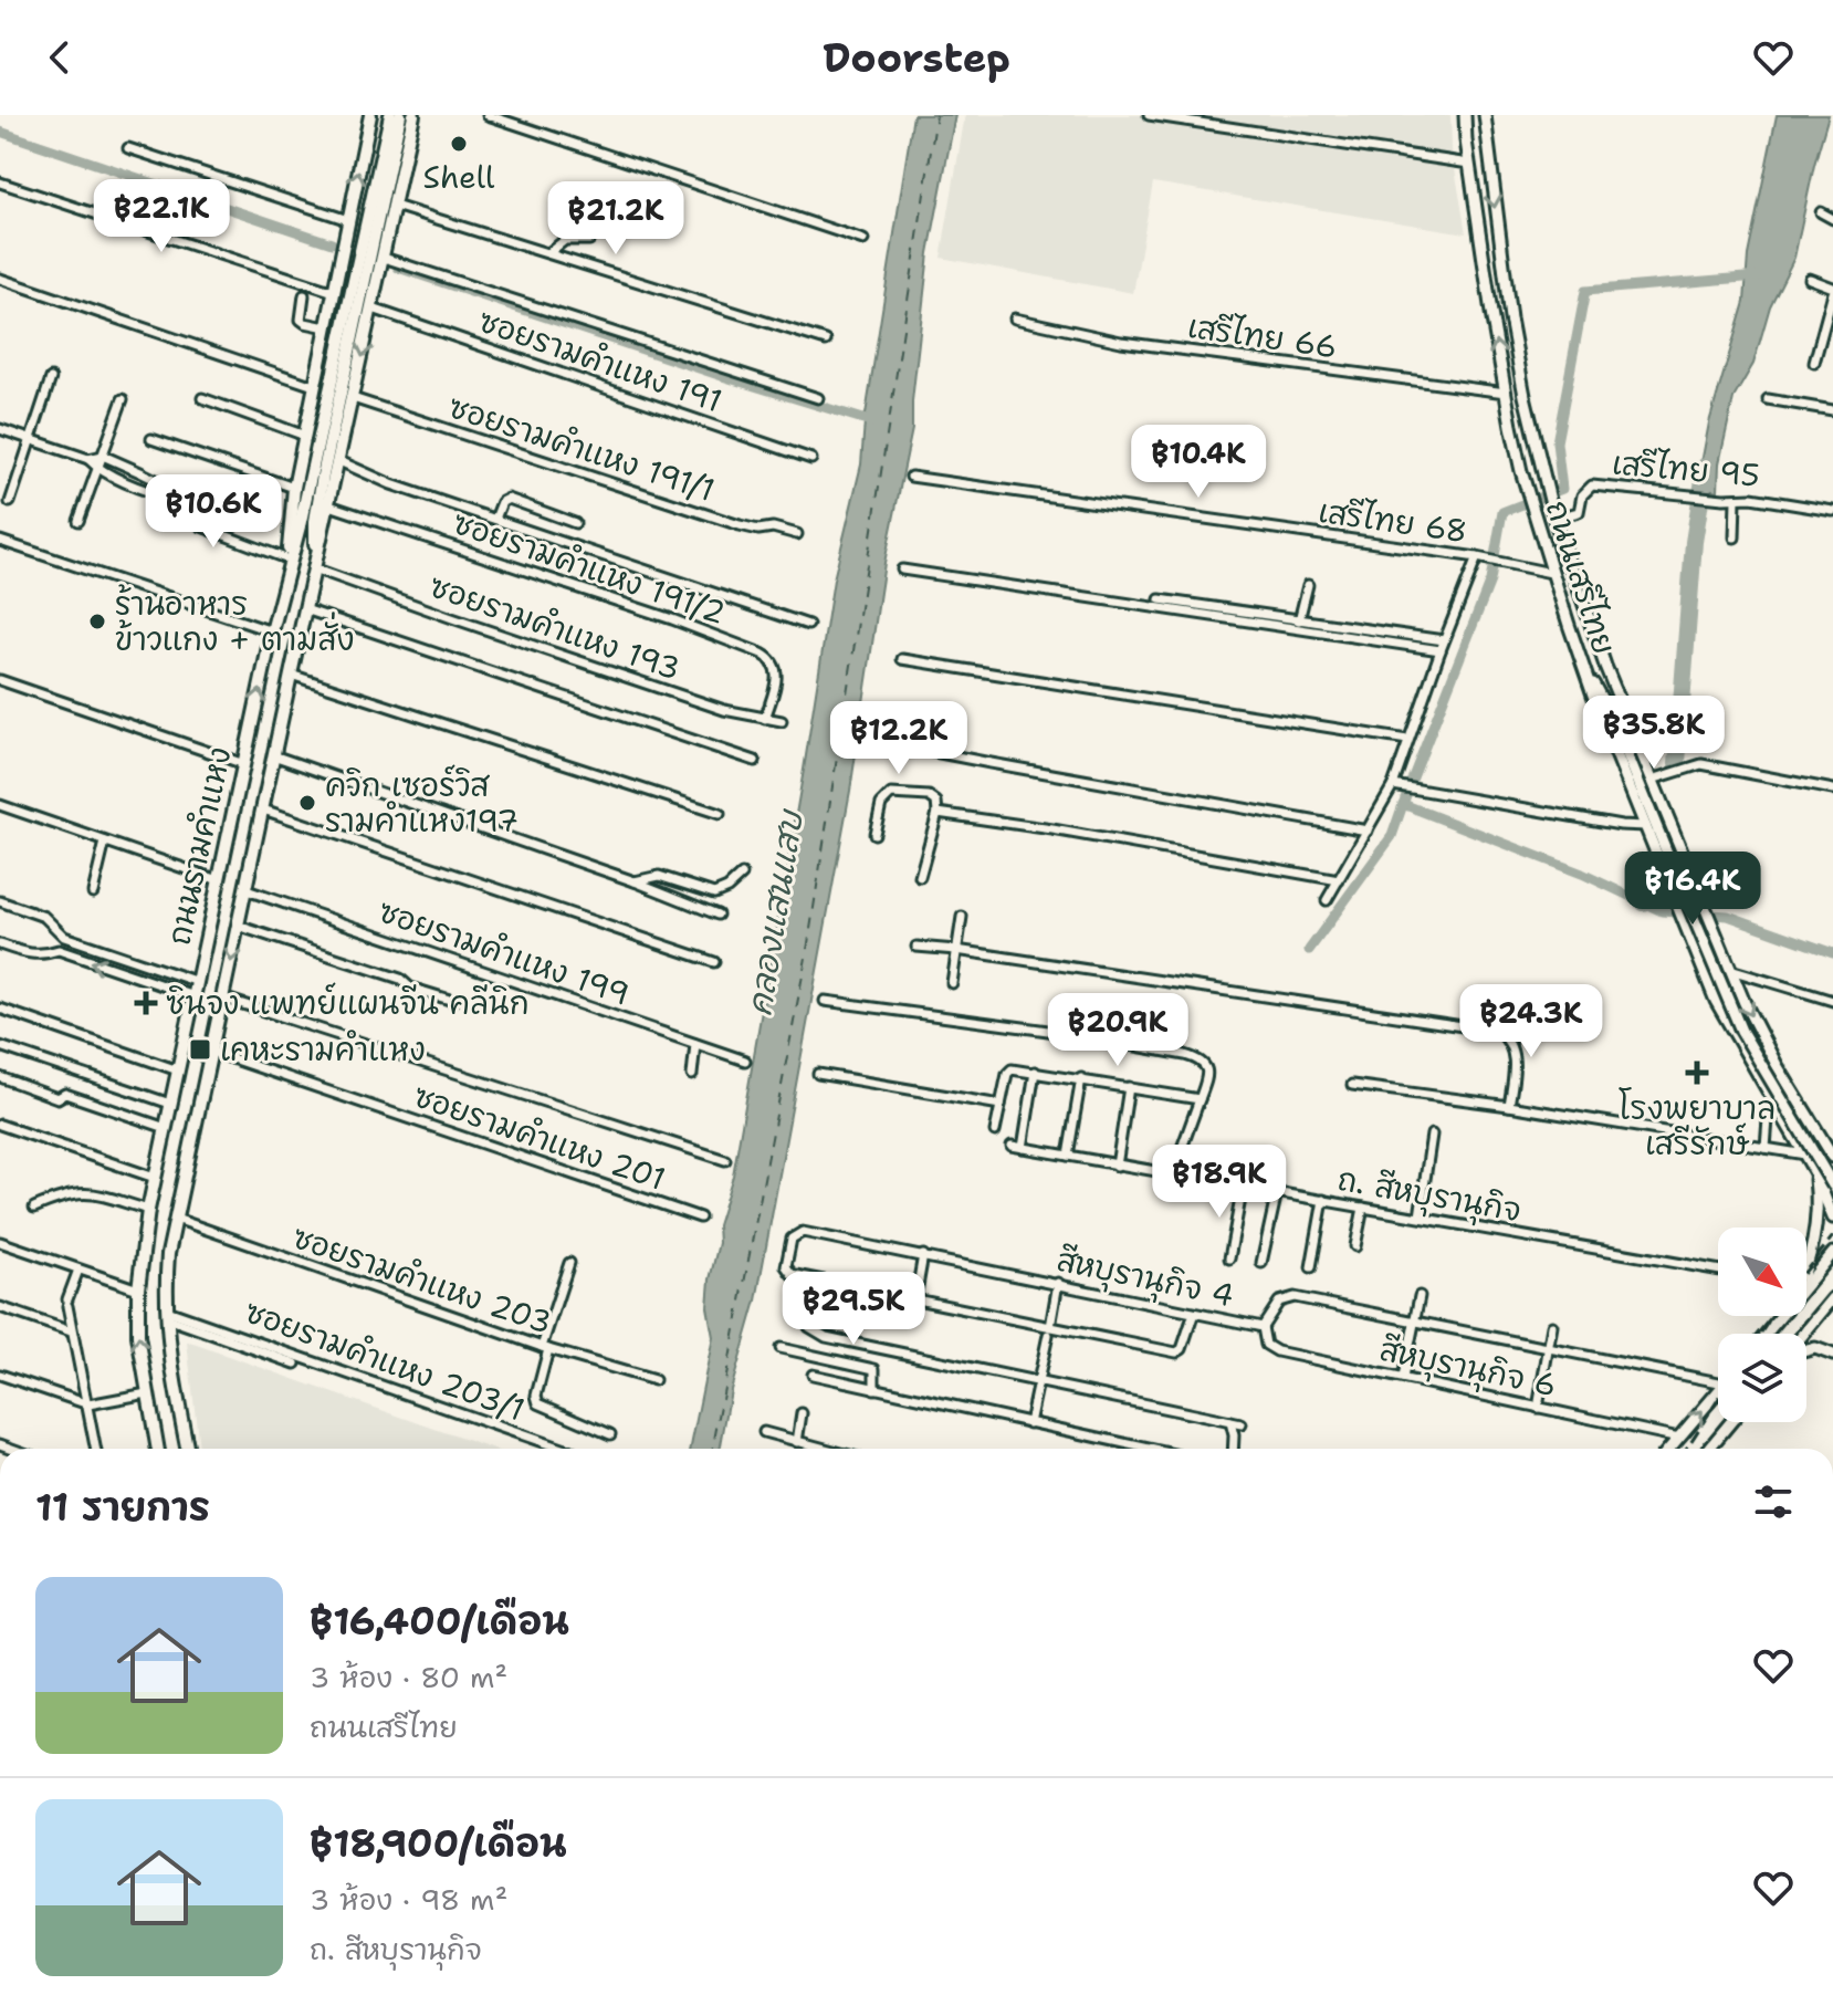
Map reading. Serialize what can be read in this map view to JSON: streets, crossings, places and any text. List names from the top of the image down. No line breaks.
{"streets":{"main road":["ถนนเสรีไทย","ถนนรามคำแหง"],"street":["เสรีไทย 66","ซอยรามคำแหง 191","ซอยรามคำแหง 191/1","เสรีไทย 95","เสรีไทย 68","ซอยรามคำแหง 191/2","ซอยรามคำแหง 193","ซอยรามคำแหง 199","ซอยรามคำแหง 201","ถ. สีหบุรานุกิจ","สีหบุรานุกิจ 4","ซอยรามคำแหง 203","ซอยรามคำแหง 203/1","สีหบุรานุกิจ 6"]},"crossings":[["เสรีไทย 66","ถนนเสรีไทย"],["ซอยรามคำแหง 191","ถนนรามคำแหง"],["ซอยรามคำแหง 191/1","ถนนรามคำแหง"],["เสรีไทย 95","ถนนเสรีไทย"],["เสรีไทย 68","ถนนเสรีไทย"],["ซอยรามคำแหง 191/2","ซอยรามคำแหง 193"],["ซอยรามคำแหง 191/2","ถนนรามคำแหง"],["ซอยรามคำแหง 193","ถนนรามคำแหง"],["ถนนรามคำแหง","ซอยรามคำแหง 199"],["ถนนรามคำแหง","ซอยรามคำแหง 201"],["ถนนรามคำแหง","ซอยรามคำแหง 203"],["ถนนรามคำแหง","ซอยรามคำแหง 203/1"],["สีหบุรานุกิจ 4","สีหบุรานุกิจ 6"]],"water":["คลองแสนแสบ"],"places":{"other":["Shell","ร้านอาหาร ข้าวแกง + ตามสั่ง","ควิก เซอร์วิส รามคำแหง197"],"health":["ซินจง แพทย์แผนจีน คลีนิก","โรงพยาบาล เสรีรักษ์"],"transit":["เคหะรามคำแหง"]},"north":"bottom right","page":{"header":"Doorstep","price":["฿22.1K","฿21.2K","฿10.4K","฿10.6K","฿35.8K","฿12.2K","฿16.4K","฿24.3K","฿20.9K","฿18.9K","฿29.5K"],"heading":"11 รายการ","list":[{"name":"฿16,400/เดือน","note":"3 ห้อง · 80 m² · ถนนเสรีไทย"},{"name":"฿18,900/เดือน","note":"3 ห้อง · 98 m² · ถ. สีหบุรานุกิจ"}]}}
